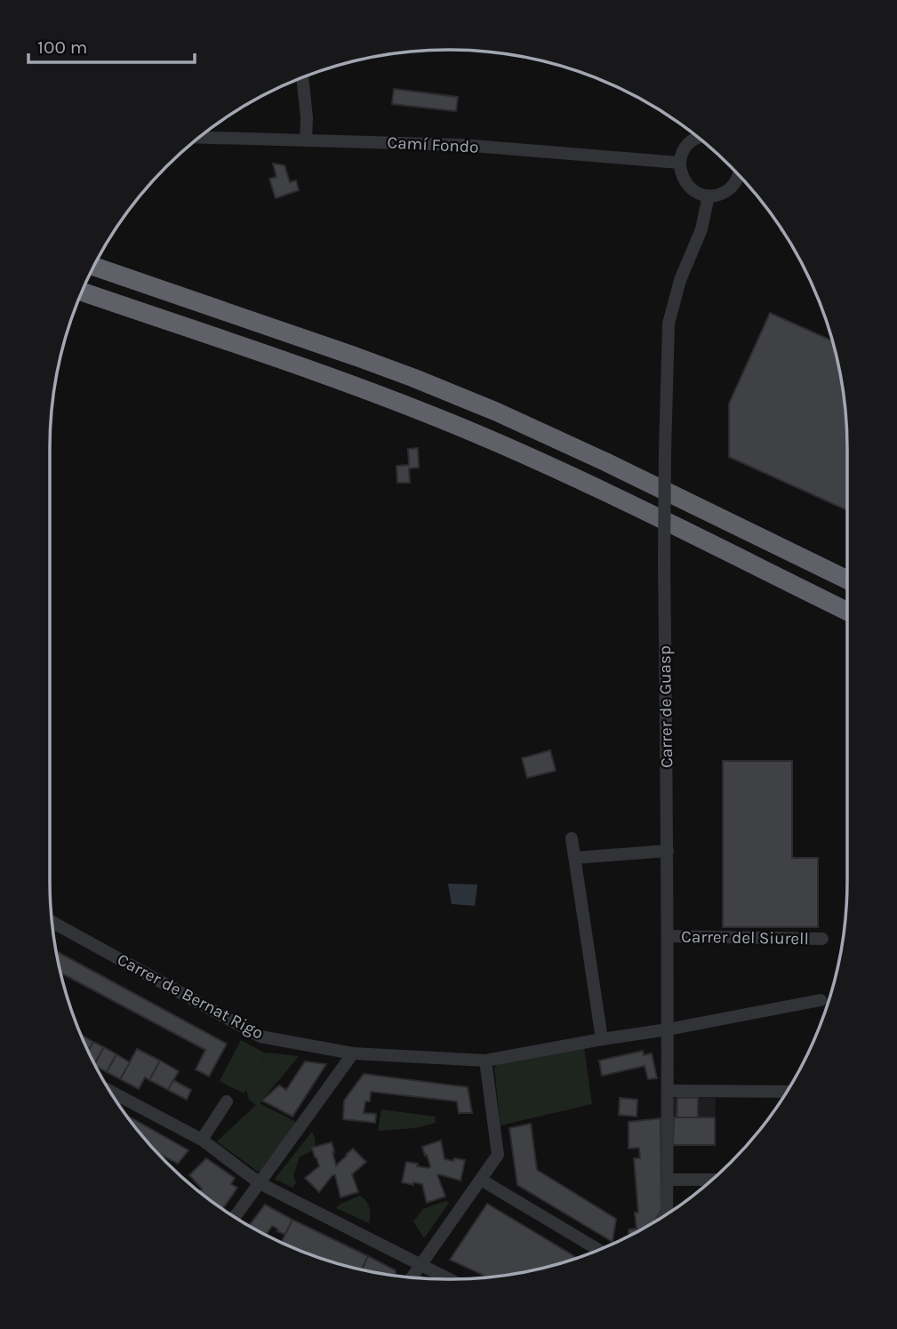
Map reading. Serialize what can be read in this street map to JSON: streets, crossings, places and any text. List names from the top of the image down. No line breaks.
{"streets":{"street":["Camí Fondo","Carrer de Guasp","Carrer del Siurell","Carrer de Bernat Rigo"]},"crossings":[["Carrer de Guasp","Carrer del Siurell"],["Carrer de Guasp","Carrer de Bernat Rigo"]],"scale_bar":"100 m"}
